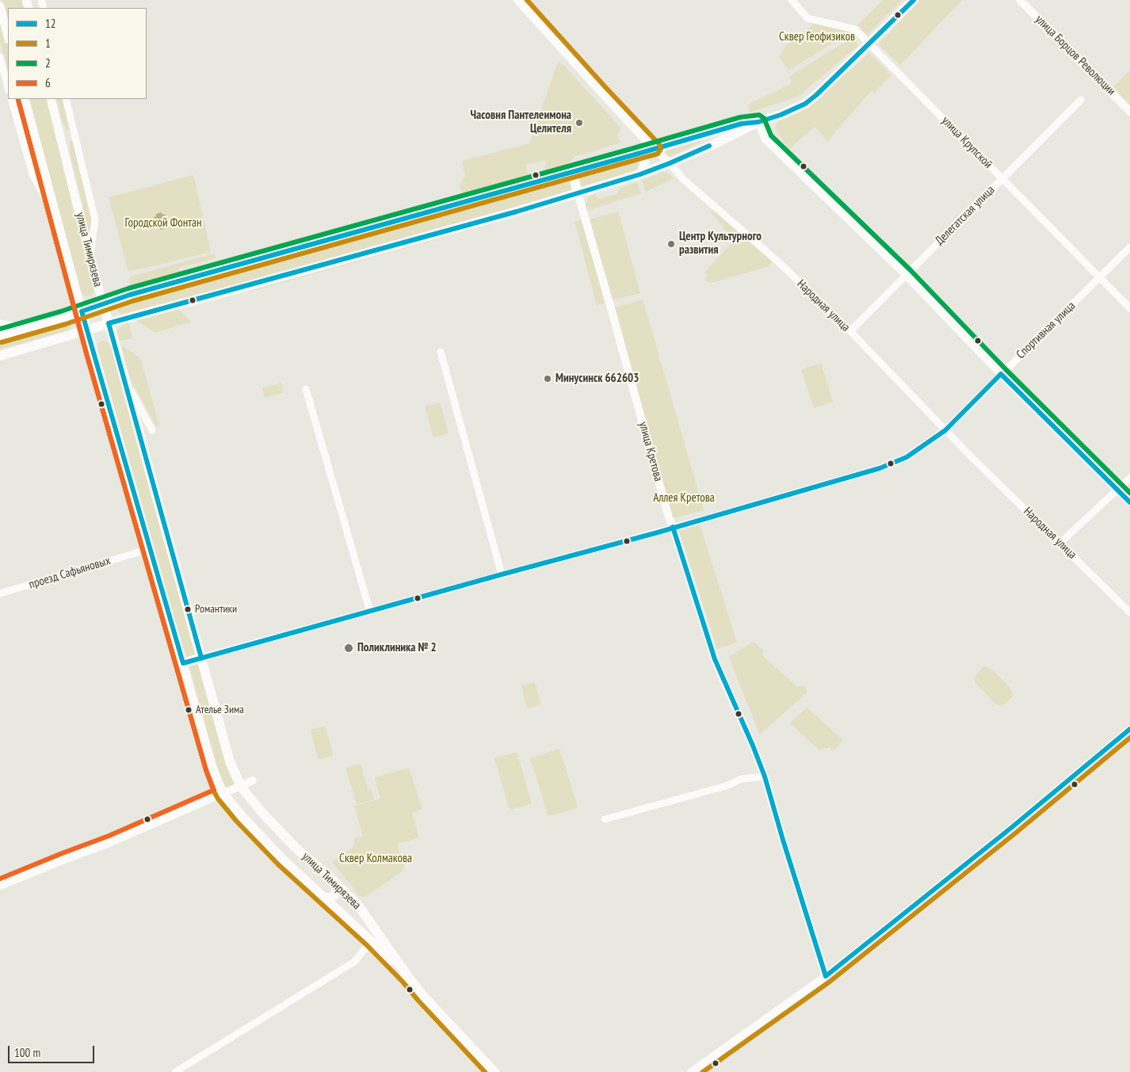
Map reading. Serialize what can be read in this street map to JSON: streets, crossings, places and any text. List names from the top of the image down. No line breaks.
{"streets":{"main road":["улица Тимирязева"],"street":["улица Борцов Революции","улица Крупской","Делегатская улица","Народная улица","Спортивная улица","улица Кретова","проезд Сафьяновых"]},"crossings":[["улица Крупской","Делегатская улица"],["улица Крупской","Спортивная улица"],["Делегатская улица","Народная улица"],["улица Тимирязева","Спортивная улица"],["Народная улица","Спортивная улица"],["Спортивная улица","улица Кретова"]],"parks":["Сквер Геофизиков","Городской Фонтан","Аллея Кретова","Сквер Колмакова"],"places":["Часовня Пантелеимона Целителя","Центр Культурного развития","Минусинск 662603","Романтики","Поликлиника № 2","Ателье Зима"],"lines":["transit line 12","transit line 1","transit line 6","transit line 2"],"legend":["12","1","2","6"],"scale_bar":"100 m"}
